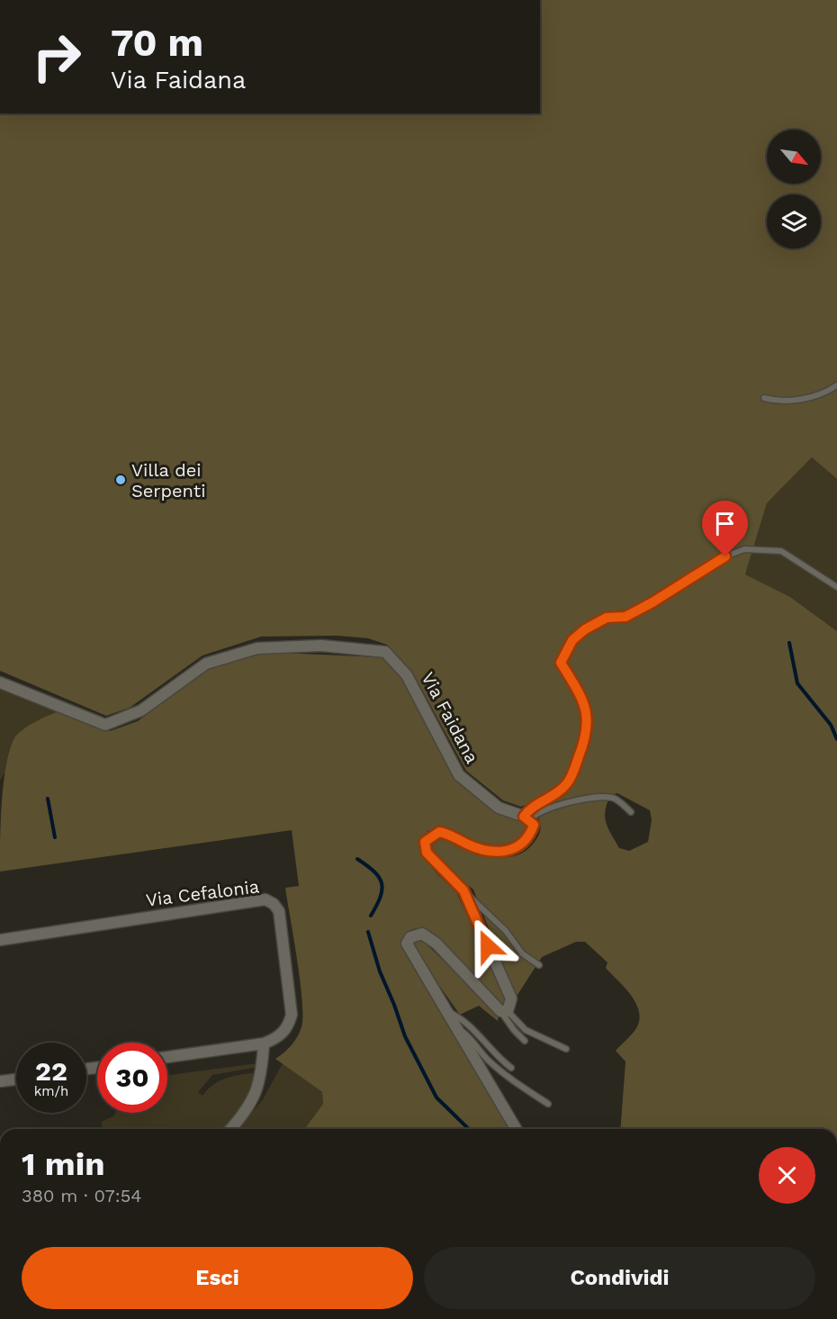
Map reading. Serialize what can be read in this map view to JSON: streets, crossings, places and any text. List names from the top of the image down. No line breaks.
{"streets":{"street":["Via Faidana","Via Cefalonia"]},"places":["Villa dei Serpenti"],"north":"bottom right","page":{"turn":["70 m","Via Faidana"],"speed":"22 km/h","limit":"30","heading":["1 min","380 m · 07:54"],"buttons":["Esci","Condividi"]}}
